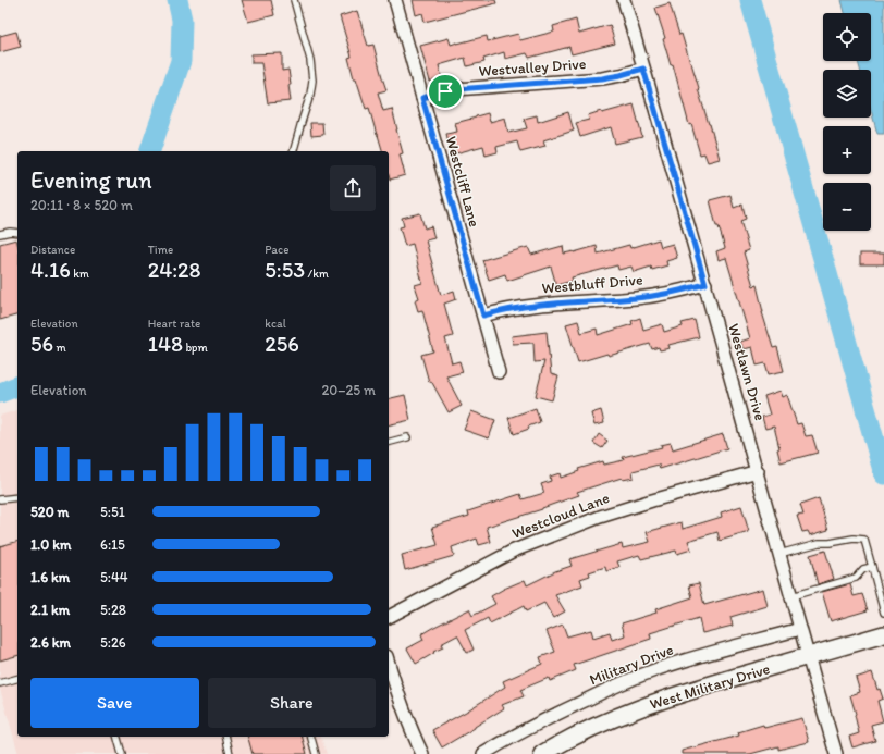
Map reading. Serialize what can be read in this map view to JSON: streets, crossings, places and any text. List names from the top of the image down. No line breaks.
{"streets":{"main road":["West Military Drive"],"street":["Westvalley Drive","Westcliff Lane","Westbluff Drive","Westlawn Drive","Westcloud Lane","Military Drive"]},"crossings":[["Westvalley Drive","Westcliff Lane"],["Westvalley Drive","Westlawn Drive"],["Westcliff Lane","Westbluff Drive"],["Westbluff Drive","Westlawn Drive"],["Westlawn Drive","Westcloud Lane"],["Westlawn Drive","Military Drive"],["Westlawn Drive","West Military Drive"]],"page":{"map_buttons":["+","−"],"heading":["Evening run","20:11 · 8 × 520 m"],"stats":[["Distance","4.16 km"],["Time","24:28"],["Pace","5:53 /km"],["Elevation","56 m"],["Heart rate","148 bpm"],["kcal","256"]],"chart":["Elevation","20–25 m"],"list":[{"name":"520 m","note":"5:51"},{"name":"1.0 km","note":"6:15"},{"name":"1.6 km","note":"5:44"},{"name":"2.1 km","note":"5:28"},{"name":"2.6 km","note":"5:26"}],"buttons":["Save","Share"]}}
